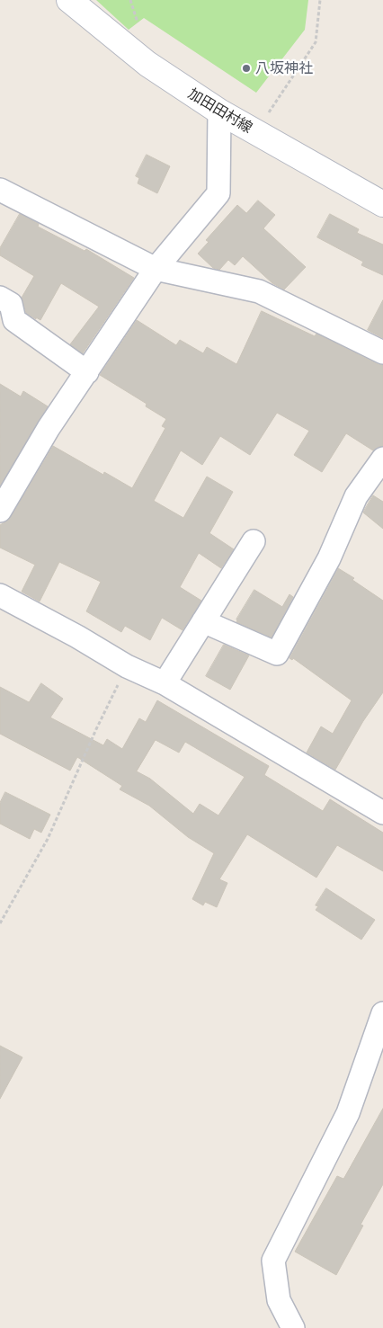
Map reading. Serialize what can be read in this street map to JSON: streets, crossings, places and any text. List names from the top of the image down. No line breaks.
{"streets":{"main road":["加田田村線"]},"places":["八坂神社"]}
